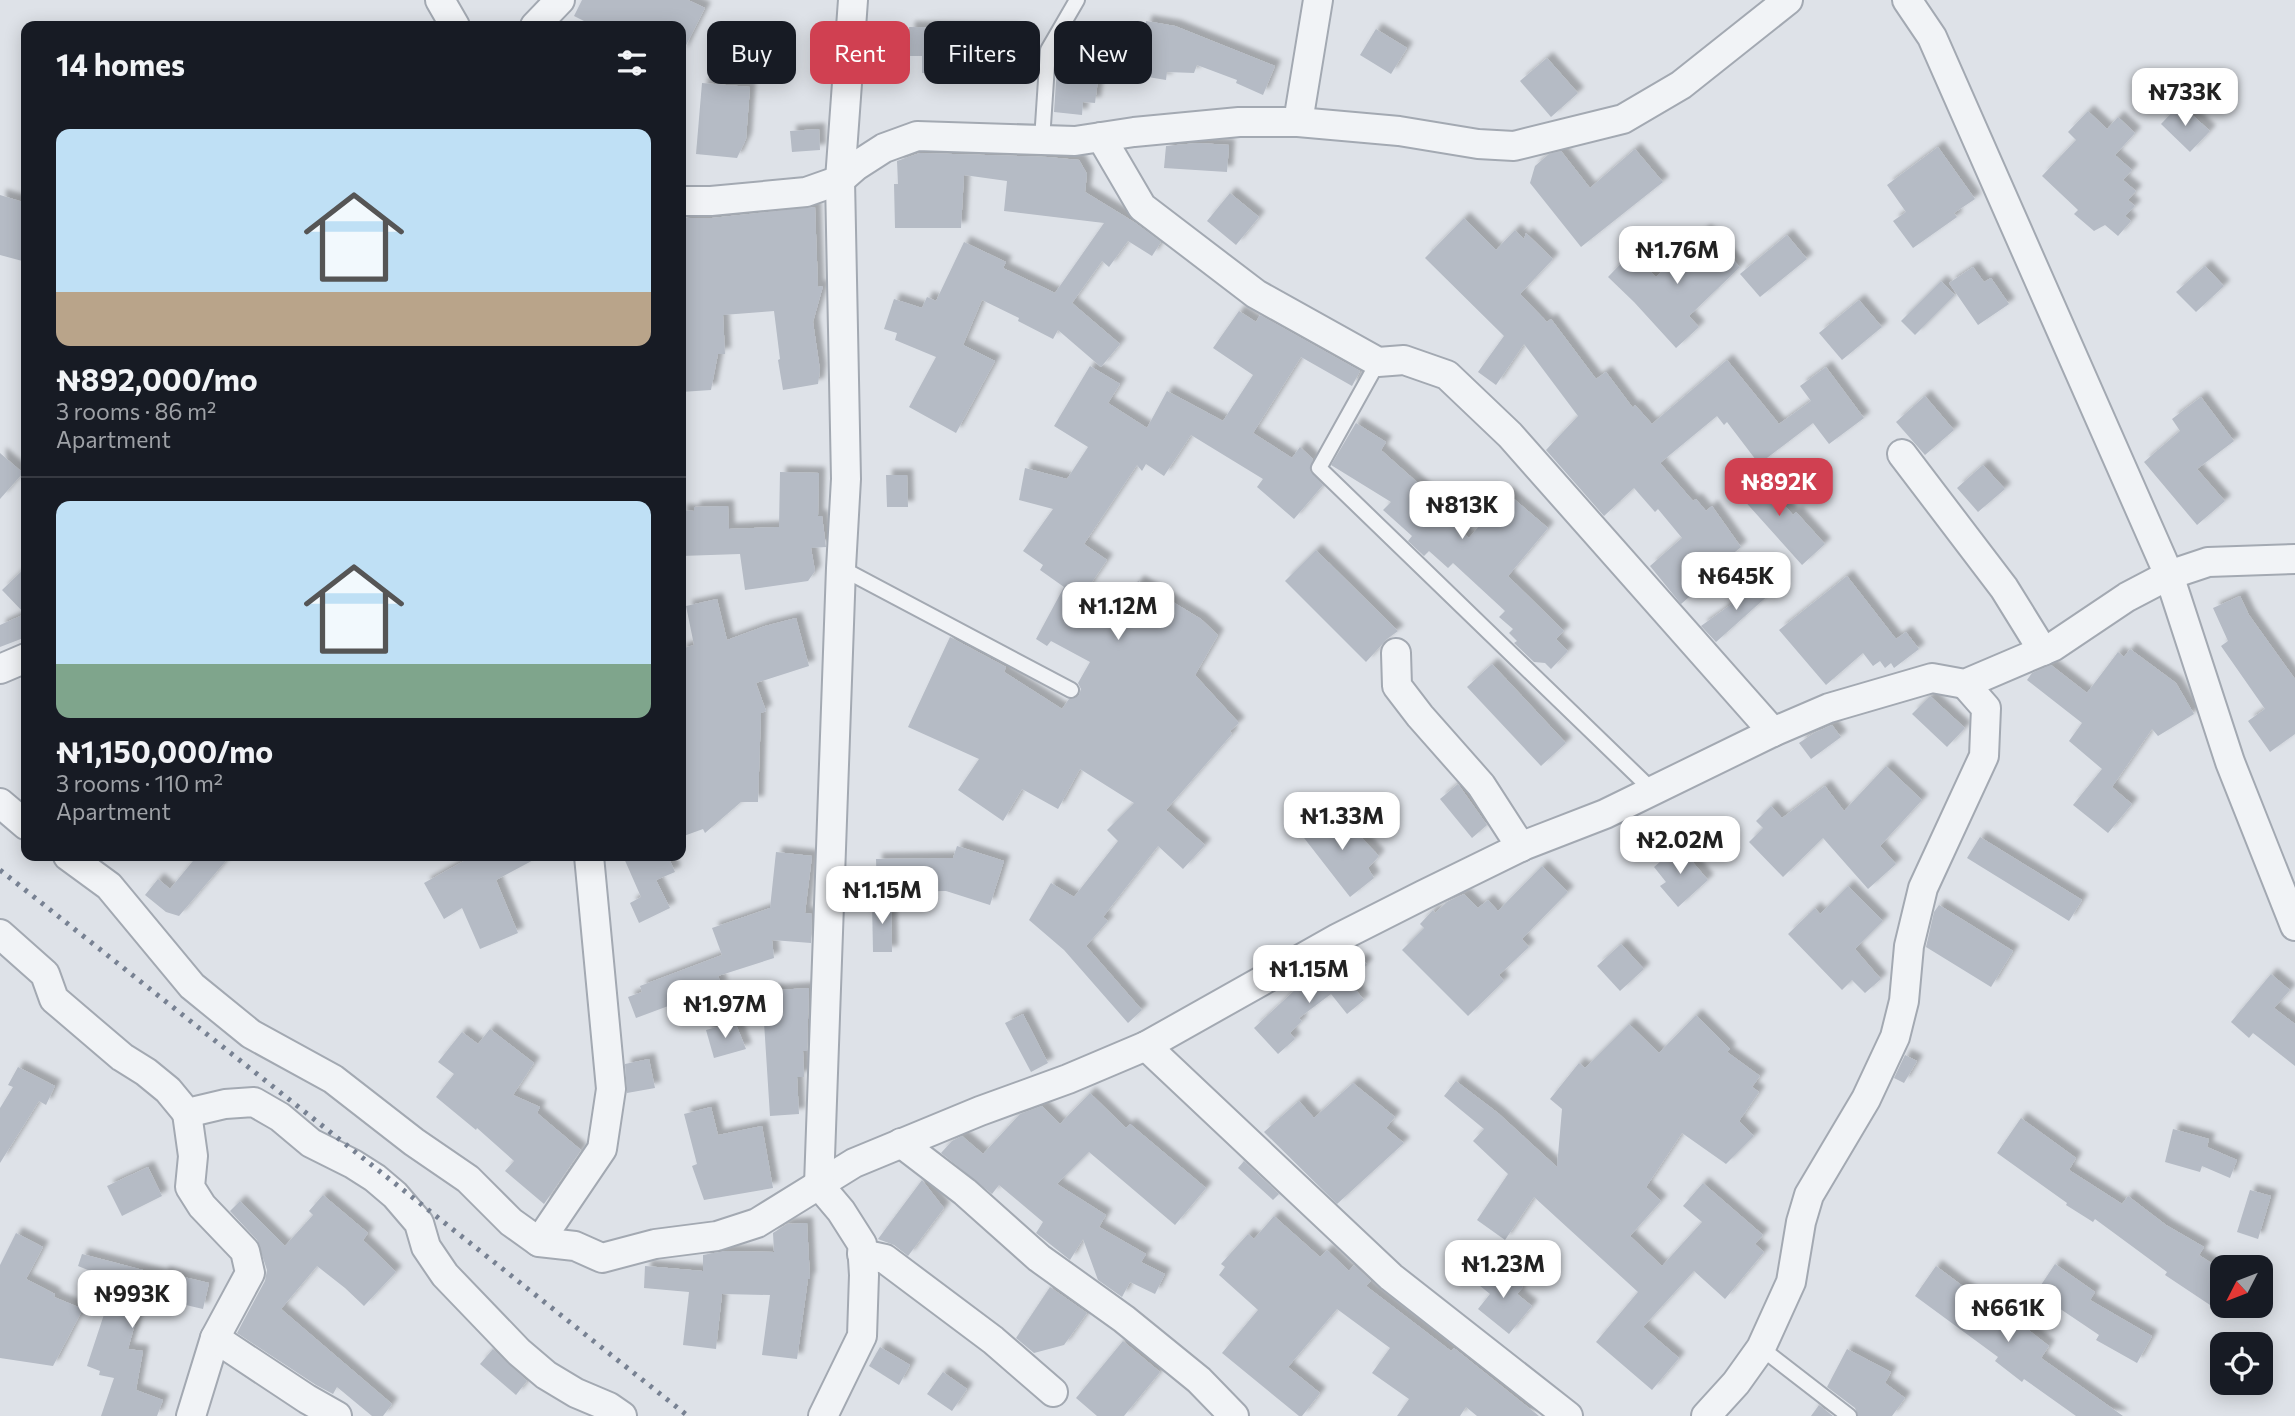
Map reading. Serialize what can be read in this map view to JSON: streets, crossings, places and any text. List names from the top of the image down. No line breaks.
{"north":"bottom left","page":{"chip":["Buy","Rent","Filters","New"],"heading":"14 homes","price":["₦733K","₦1.76M","₦892K","₦813K","₦645K","₦1.12M","₦1.33M","₦2.02M","₦1.15M","₦1.15M","₦1.97M","₦1.23M","₦993K","₦661K"],"list":[{"name":"₦892,000/mo","note":"3 rooms · 86 m² · Apartment"},{"name":"₦1,150,000/mo","note":"3 rooms · 110 m² · Apartment"}]}}
